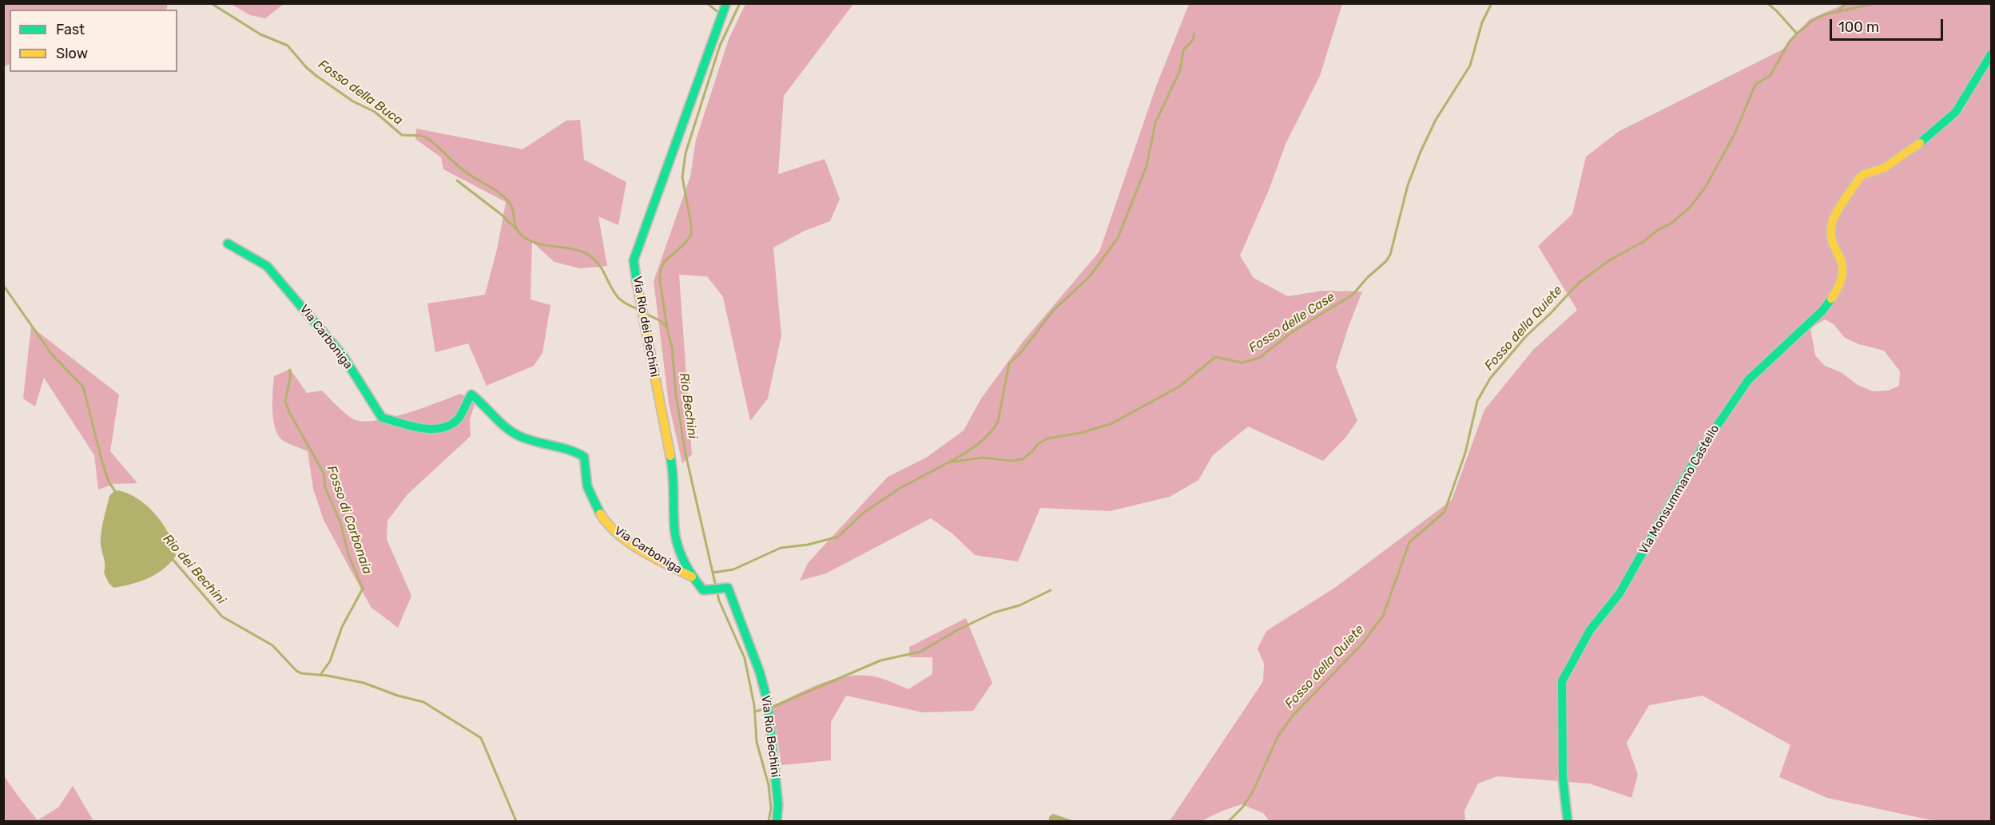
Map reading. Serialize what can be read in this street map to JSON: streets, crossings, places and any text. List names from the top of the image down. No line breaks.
{"streets":{"street":["Via Rio dei Bechini","Via Carboniga","Via Monsummano Castello","Via Rio Bechini"]},"crossings":[["Via Rio dei Bechini","Via Carboniga"],["Via Rio dei Bechini","Via Rio Bechini"]],"water":["Fosso della Buca","Fosso delle Case","Fosso della Quiete","Rio Bechini","Fosso di Carbonaia","Rio dei Bechini"],"legend":["Fast","Slow"],"scale_bar":"100 m"}
